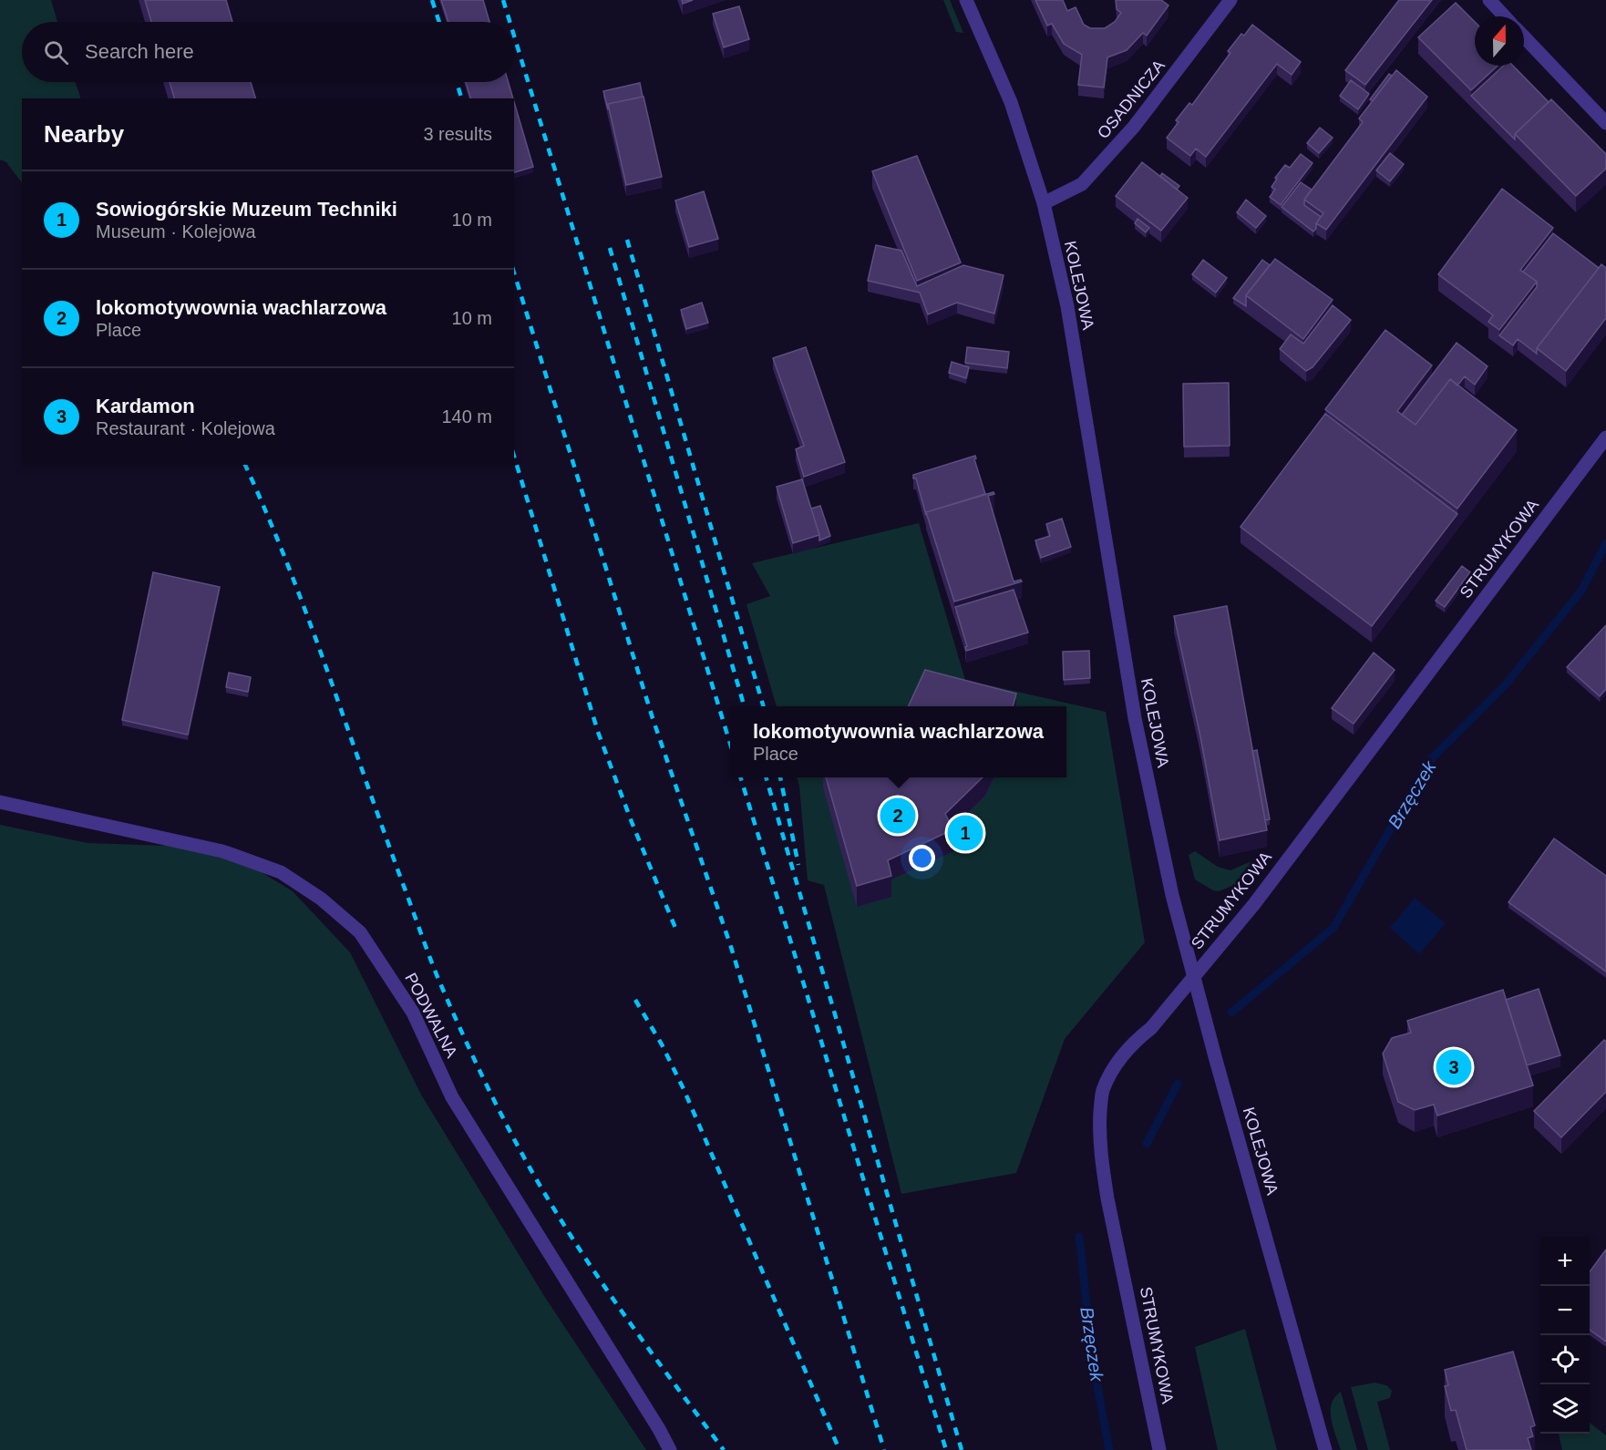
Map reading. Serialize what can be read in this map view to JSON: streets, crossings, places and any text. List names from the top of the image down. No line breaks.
{"streets":{"street":["OSADNICZA","KOLEJOWA","STRUMYKOWA","PODWALNA"]},"crossings":[["OSADNICZA","KOLEJOWA"],["KOLEJOWA","STRUMYKOWA"]],"water":["Brzęczek"],"north":"top","page":{"search":"Search here","heading":["Nearby","3 results"],"list":[{"mark":"1","name":"Sowiogórskie Muzeum Techniki","note":"Museum · Kolejowa","value":"10 m"},{"mark":"2","name":"lokomotywownia wachlarzowa","note":"Place","value":"10 m"},{"mark":"3","name":"Kardamon","note":"Restaurant · Kolejowa","value":"140 m"}],"popup":["lokomotywownia wachlarzowa","Place"],"pins":["2","1","3"],"map_buttons":["+","−"]}}
